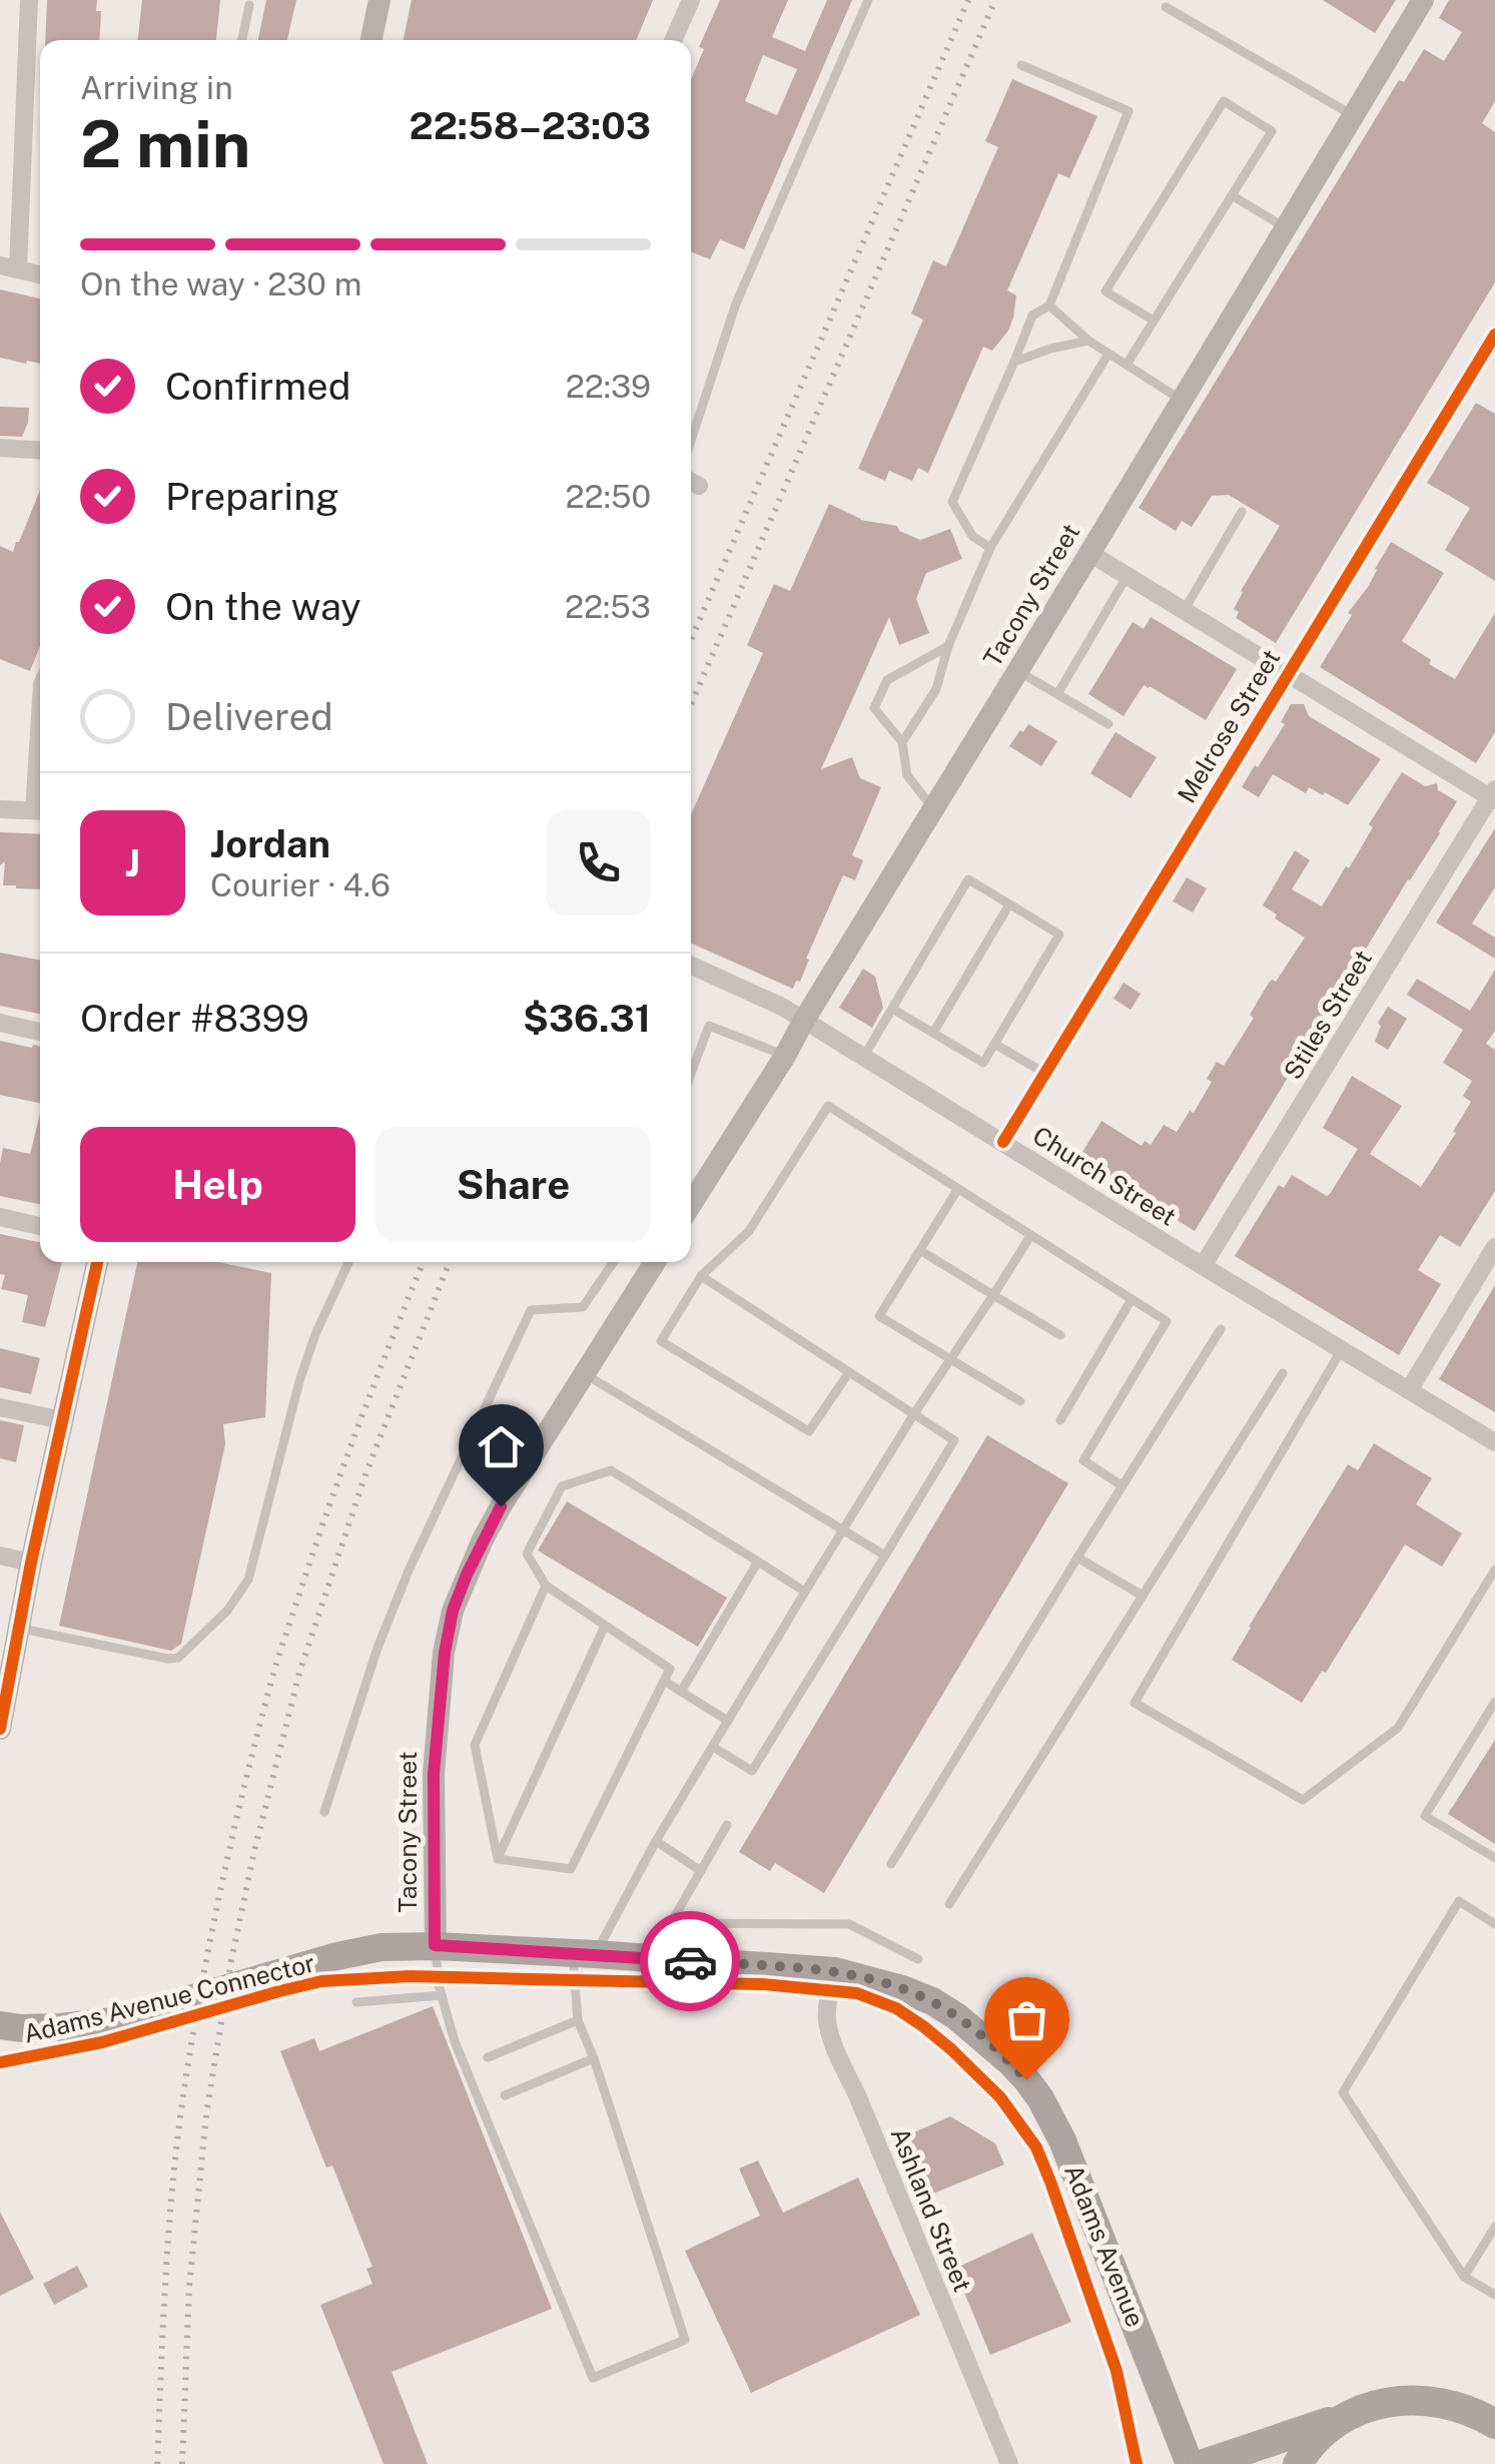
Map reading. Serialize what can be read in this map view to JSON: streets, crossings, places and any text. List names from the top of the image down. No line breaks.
{"streets":{"main road":["Tacony Street","Adams Avenue"],"street":["Melrose Street","Stiles Street","Church Street","Ashland Street"],"cycle path":["Adams Avenue Connector"]},"crossings":[["Tacony Street","Church Street"],["Tacony Street","Adams Avenue"],["Melrose Street","Church Street"],["Stiles Street","Church Street"],["Ashland Street","Adams Avenue"]],"page":{"heading":["2 min","Arriving in","22:58–23:03"],"panel":["Jordan","Courier · 4.6","Order #8399","$36.31"],"bar":"On the way · 230 m","list":[["Confirmed","22:39"],["Preparing","22:50"],["On the way","22:53"],"Delivered"],"round":"J","buttons":["Help","Share"]}}
